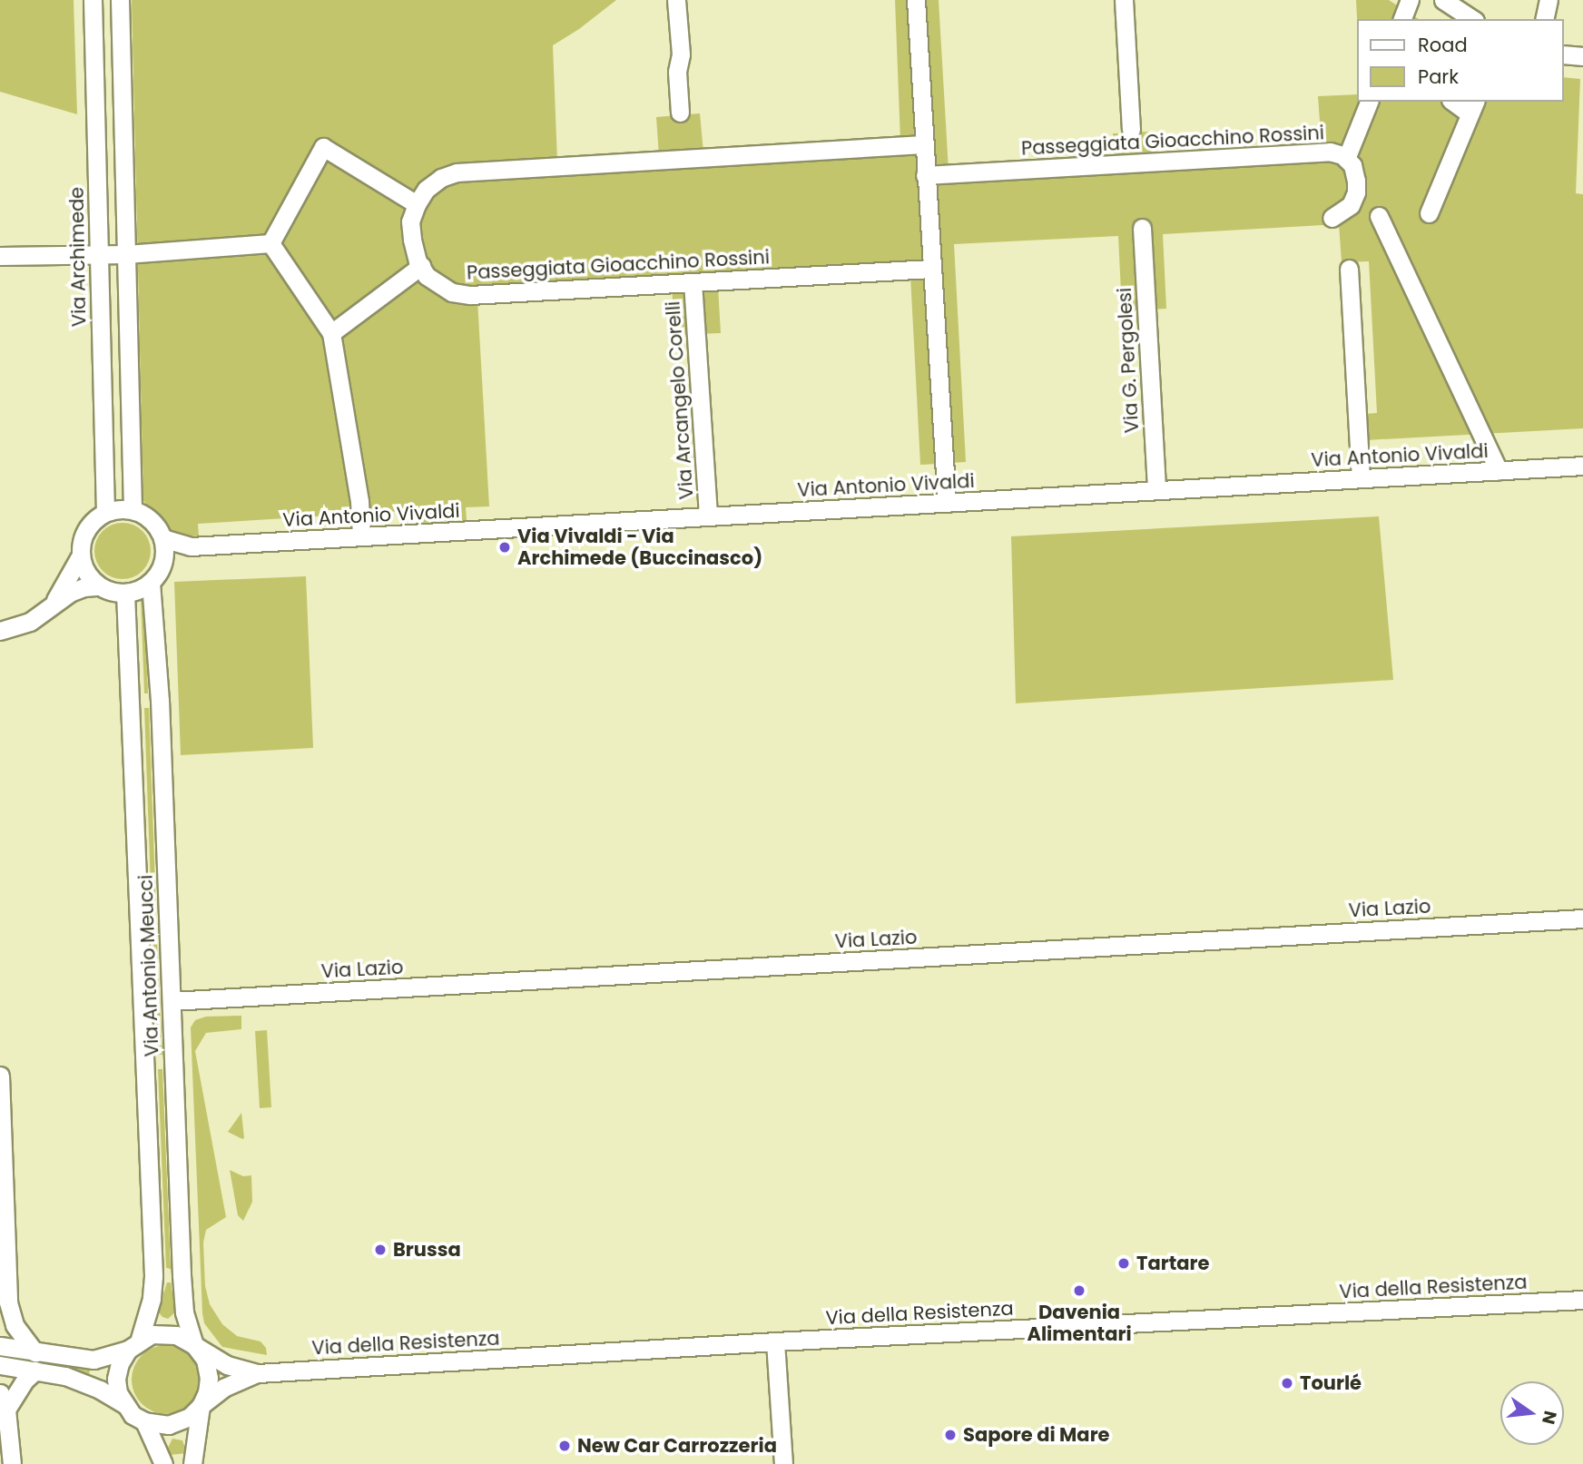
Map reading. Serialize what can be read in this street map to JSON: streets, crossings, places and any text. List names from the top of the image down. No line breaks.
{"streets":{"street":["Passeggiata Gioacchino Rossini","Via Archimede","Via G. Pergolesi","Via Arcangelo Corelli","Via Antonio Vivaldi","Via Lazio","Via Antonio Meucci","Via della Resistenza"]},"crossings":[["Passeggiata Gioacchino Rossini","Via Arcangelo Corelli"],["Via Archimede","Via Antonio Vivaldi"],["Via Archimede","Via Antonio Meucci"],["Via G. Pergolesi","Via Antonio Vivaldi"],["Via Arcangelo Corelli","Via Antonio Vivaldi"],["Via Antonio Vivaldi","Via Antonio Meucci"],["Via Lazio","Via Antonio Meucci"],["Via Antonio Meucci","Via della Resistenza"]],"places":["Via Vivaldi - Via Archimede (Buccinasco)","Brussa","Tartare","Davenia Alimentari","Tourlé","Sapore di Mare","New Car Carrozzeria"],"legend":["Road","Park"],"north":"right"}
